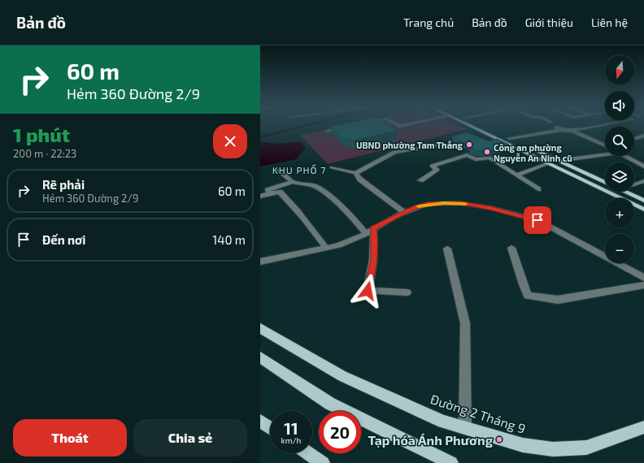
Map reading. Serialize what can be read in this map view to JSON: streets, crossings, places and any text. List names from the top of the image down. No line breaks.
{"streets":{"main road":["Đường 2 Tháng 9"]},"districts":["KHU PHỐ 7"],"places":["UBND phường Tam Thắng","Công an phường Nguyễn An Ninh cũ","Tạp hóa Ánh Phương"],"north":"bottom","page":{"header":"Bản đồ","nav":["Trang chủ","Bản đồ","Giới thiệu","Liên hệ"],"turn":["60 m","Hẻm 360 Đường 2/9"],"map_buttons":["+","−"],"heading":["1 phút","200 m · 22:23"],"list":[{"name":"Rẽ phải","note":"Hẻm 360 Đường 2/9","value":"60 m"},{"name":"Đến nơi","value":"140 m"}],"speed":"11 km/h","limit":"20","buttons":["Thoát","Chia sẻ"]}}
